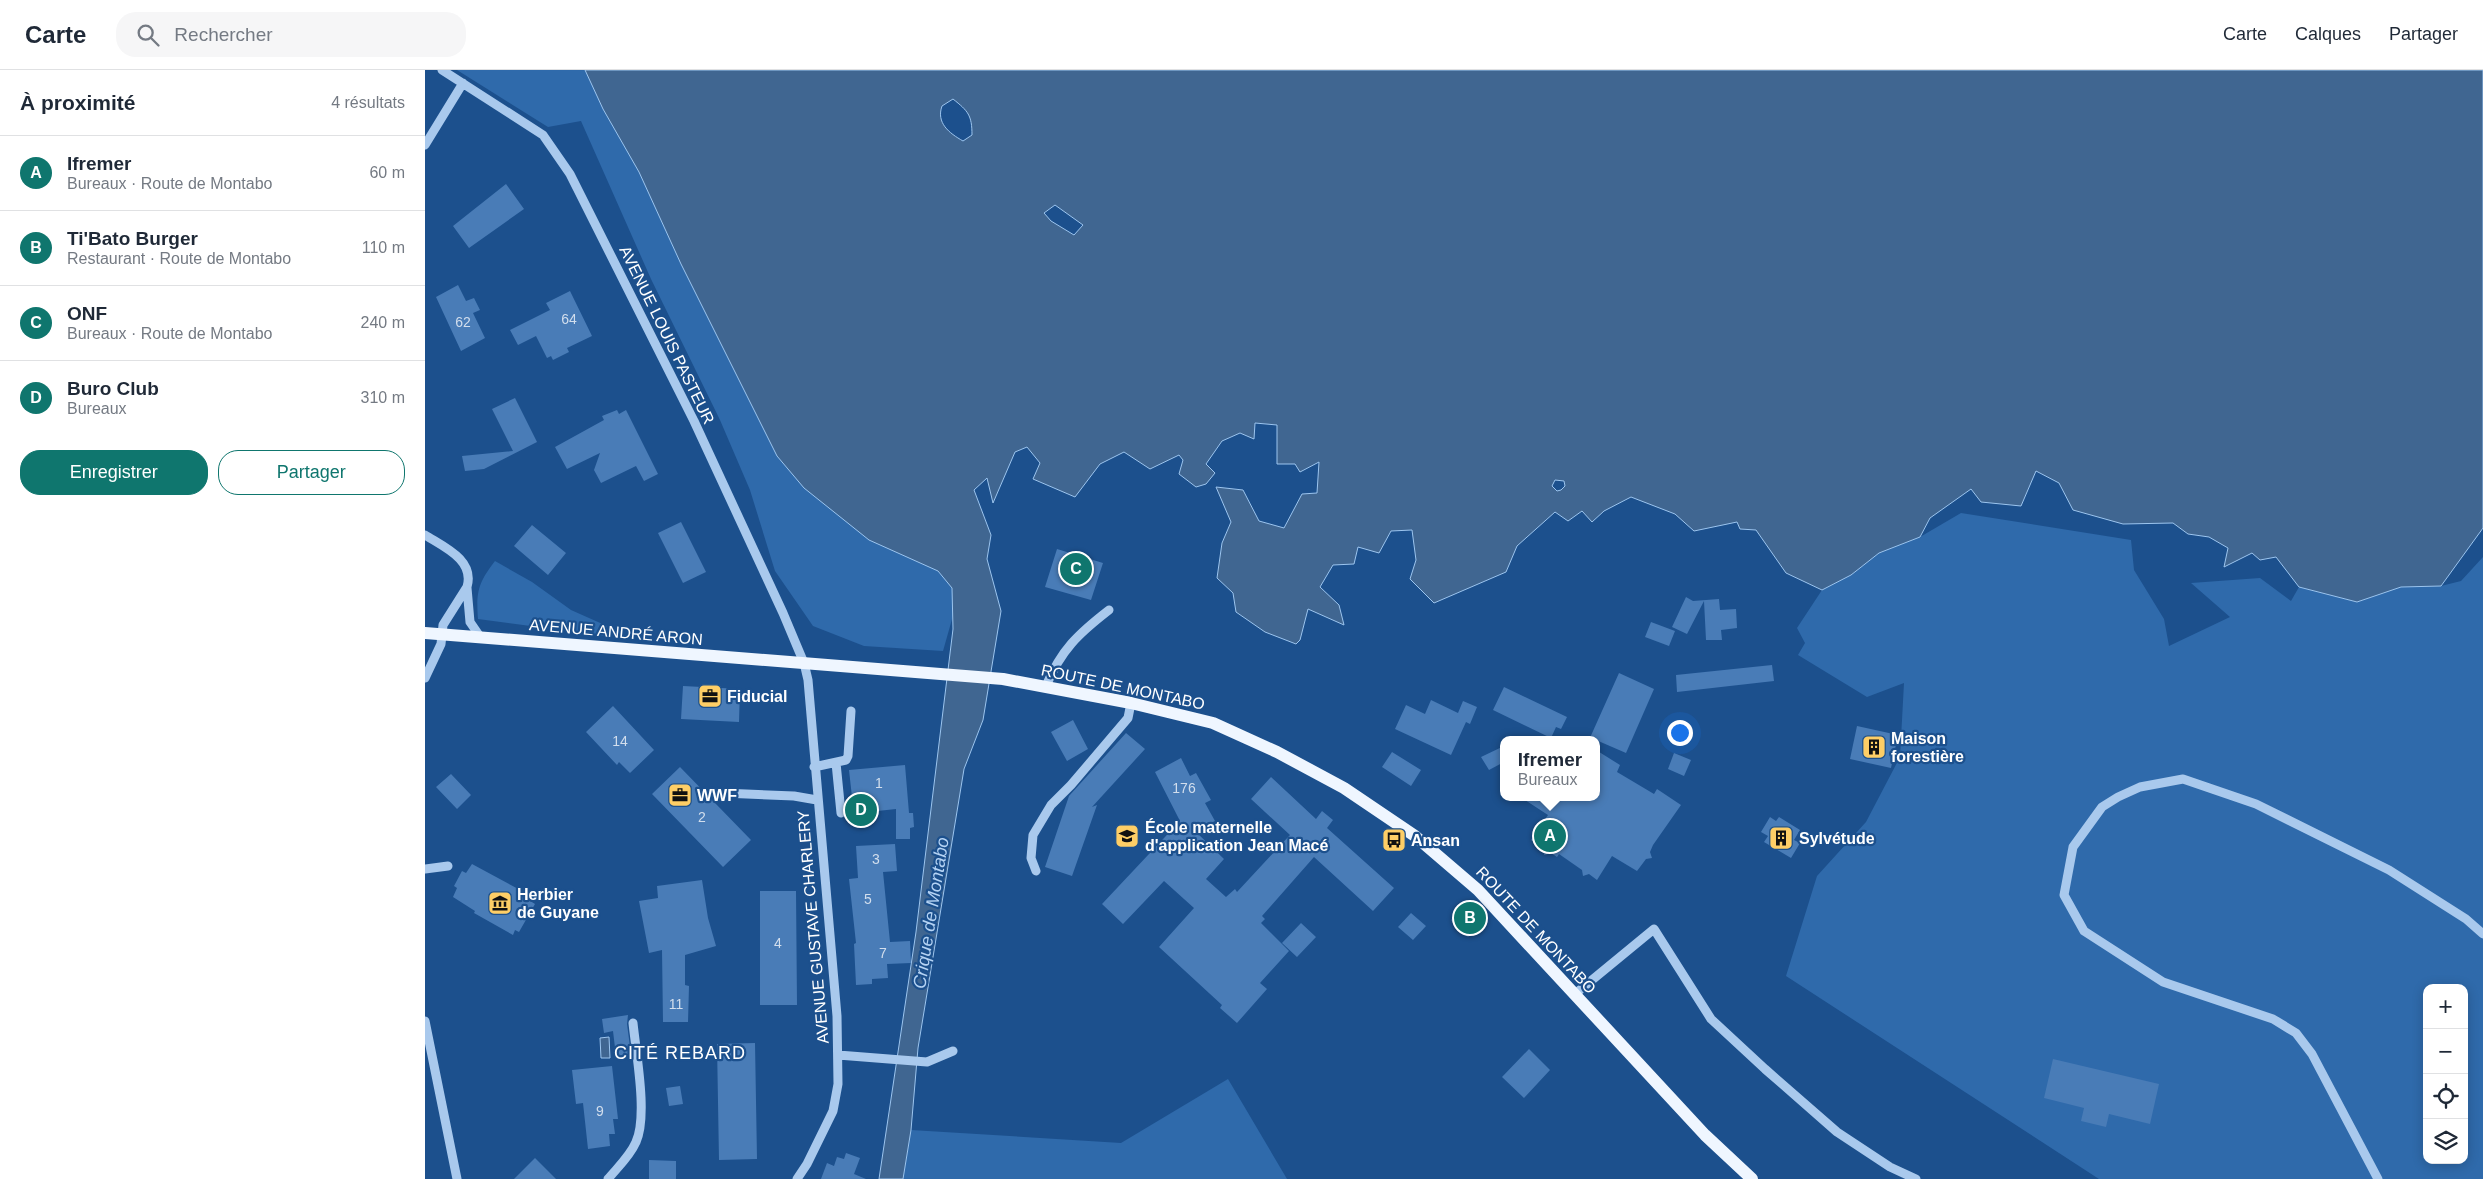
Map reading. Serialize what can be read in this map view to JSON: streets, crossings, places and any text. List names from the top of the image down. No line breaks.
{"streets":{"main road":["AVENUE ANDRÉ ARON","ROUTE DE MONTABO"],"street":["AVENUE LOUIS PASTEUR","AVENUE GUSTAVE CHARLERY"]},"crossings":[["AVENUE LOUIS PASTEUR","AVENUE ANDRÉ ARON"],["AVENUE LOUIS PASTEUR","ROUTE DE MONTABO"],["AVENUE LOUIS PASTEUR","AVENUE GUSTAVE CHARLERY"],["AVENUE ANDRÉ ARON","ROUTE DE MONTABO"],["AVENUE ANDRÉ ARON","AVENUE GUSTAVE CHARLERY"],["ROUTE DE MONTABO","AVENUE GUSTAVE CHARLERY"]],"districts":["CITÉ REBARD"],"water":["Crique de Montabo"],"places":{"office":["Fiducial","WWF"],"building":["Maison forestière","Sylvétude"],"school or university":["École maternelle d'application Jean Macé"],"bus stop":["Ansan"],"museum":["Herbier de Guyane"]},"house_numbers":["64","62","14","1","176","2","3","5","4","7","11","9"],"page":{"header":"Carte","search":"Rechercher","nav":["Carte","Calques","Partager"],"heading":["À proximité","4 résultats"],"list":[{"mark":"A","name":"Ifremer","note":"Bureaux · Route de Montabo","value":"60 m"},{"mark":"B","name":"Ti'Bato Burger","note":"Restaurant · Route de Montabo","value":"110 m"},{"mark":"C","name":"ONF","note":"Bureaux · Route de Montabo","value":"240 m"},{"mark":"D","name":"Buro Club","note":"Bureaux","value":"310 m"}],"buttons":["Enregistrer","Partager"],"pins":["C","D","A","B"],"popup":["Ifremer","Bureaux"],"map_buttons":["+","−"]}}
